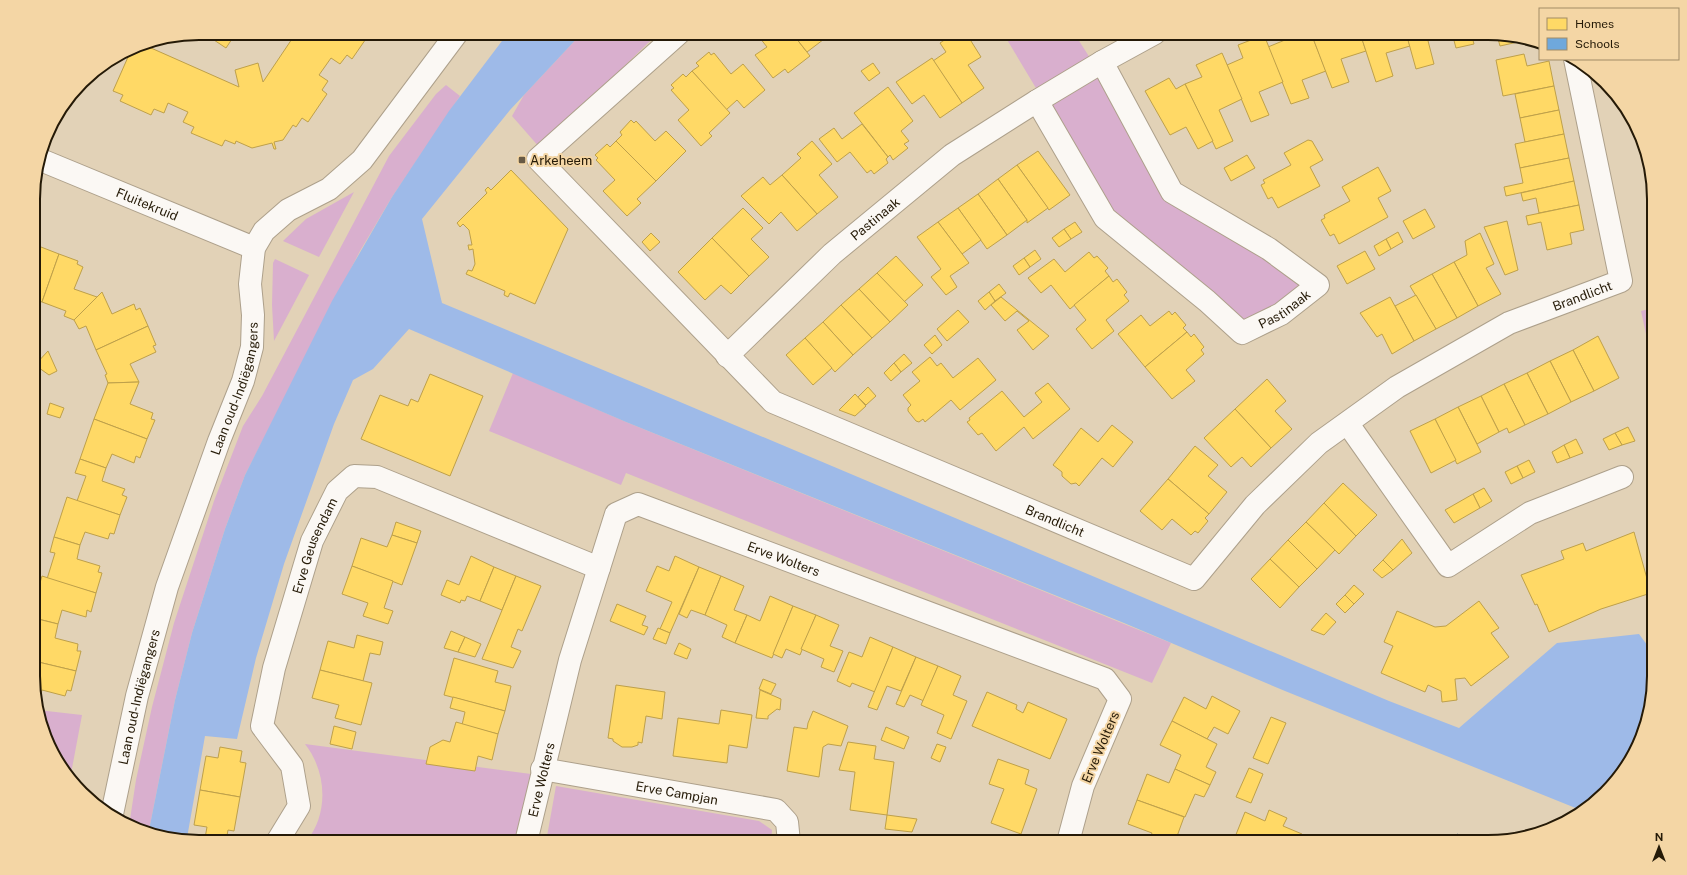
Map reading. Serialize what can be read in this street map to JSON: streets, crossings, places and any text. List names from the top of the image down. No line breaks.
{"streets":{"street":["Fluitekruid","Pastinaak","Brandlicht","Laan oud-Indiëgangers","Erve Geusendam","Erve Wolters","Erve Campjan"]},"crossings":[["Fluitekruid","Laan oud-Indiëgangers"],["Pastinaak","Brandlicht"],["Erve Geusendam","Erve Wolters"],["Erve Wolters","Erve Campjan"]],"places":{"transit":["Arkeheem"]},"legend":["Homes","Schools"],"north":"top"}
